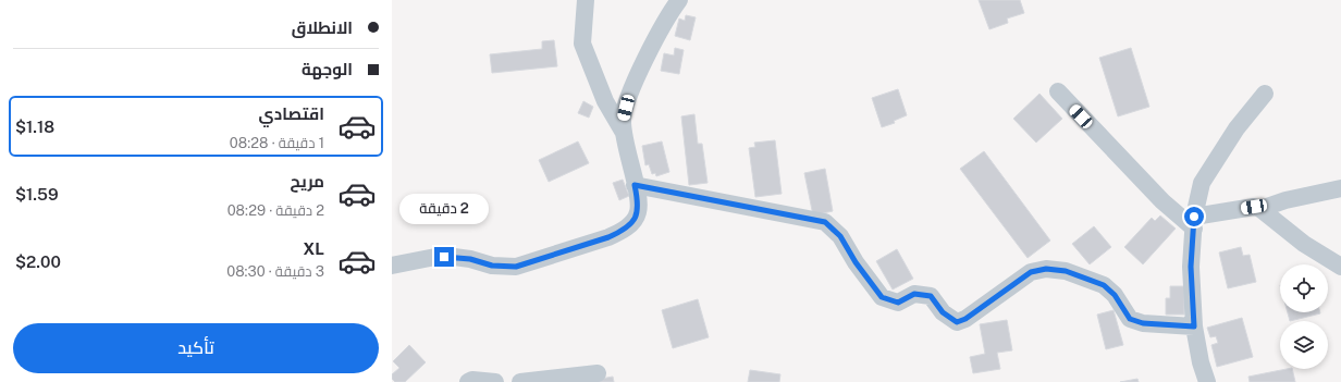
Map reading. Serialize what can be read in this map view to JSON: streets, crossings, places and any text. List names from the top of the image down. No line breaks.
{"page":{"banner":["الانطلاق","الوجهة"],"list":[{"name":"اقتصادي","note":"1 دقيقة · 08:28","value":"$1.18"},{"name":"مريح","note":"2 دقيقة · 08:29","value":"$1.59"},{"name":"XL","note":"3 دقيقة · 08:30","value":"$2.00"}],"bubble":"2 دقيقة","buttons":"تأكيد"}}
